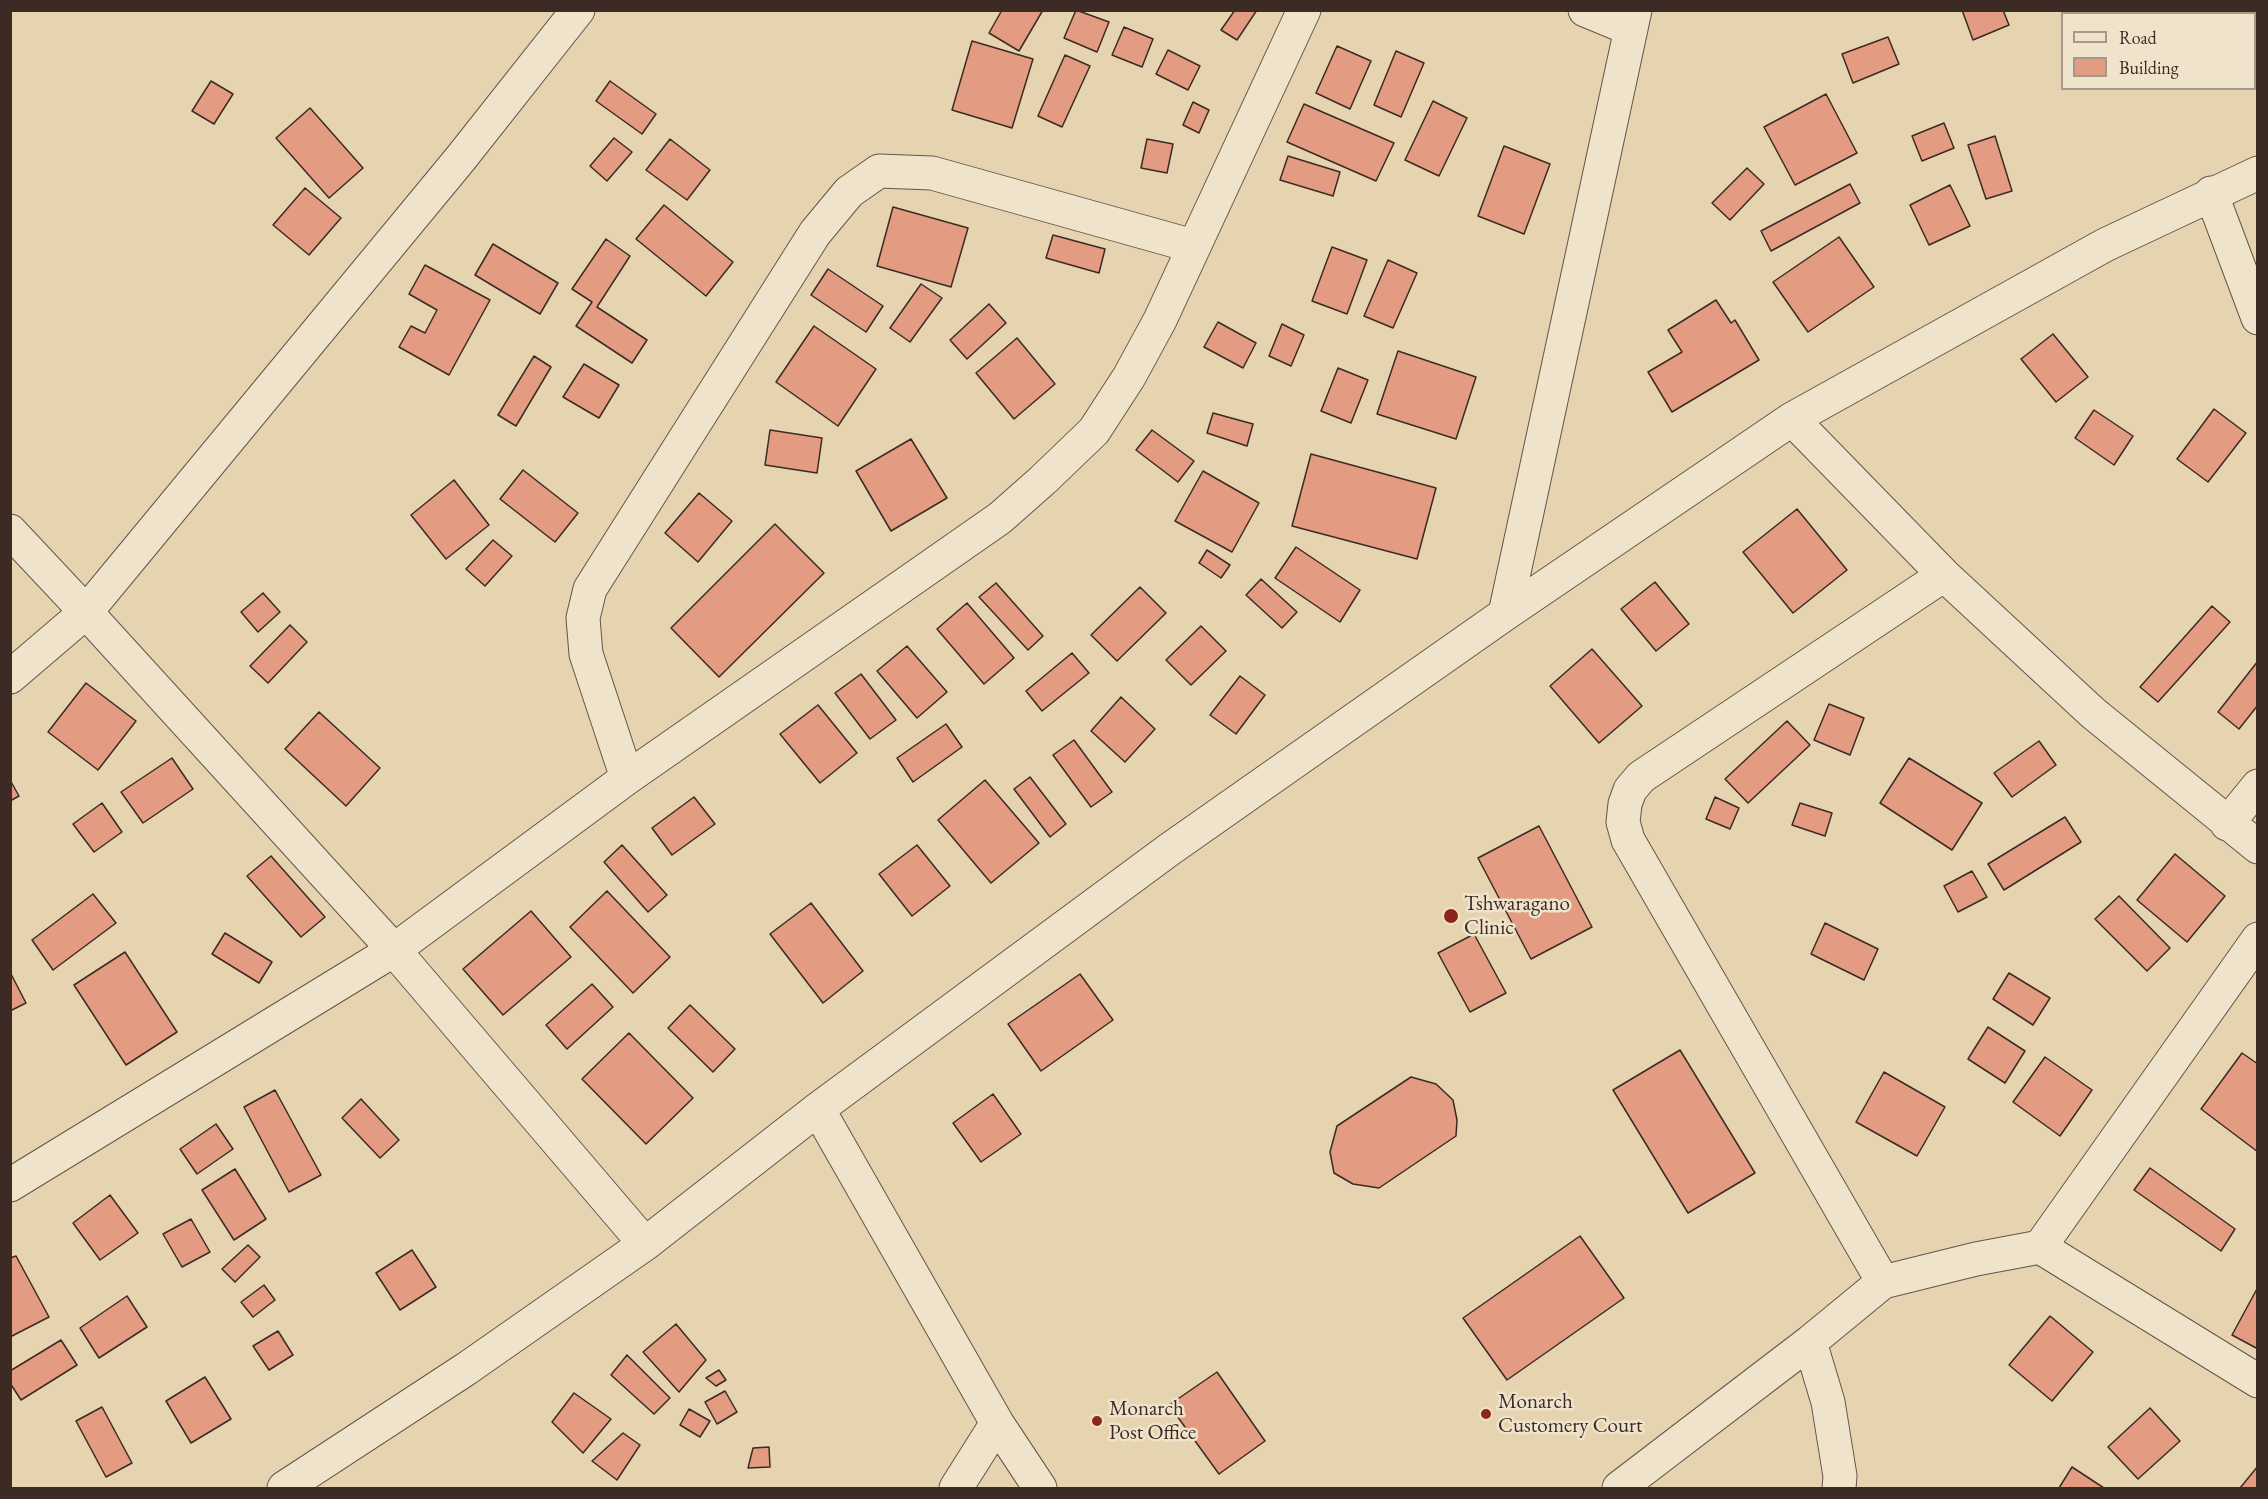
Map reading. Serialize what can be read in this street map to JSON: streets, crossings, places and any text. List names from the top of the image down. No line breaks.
{"places":["Tshwaragano Clinic","Monarch Customery Court","Monarch Post Office"],"legend":["Road","Building"]}
